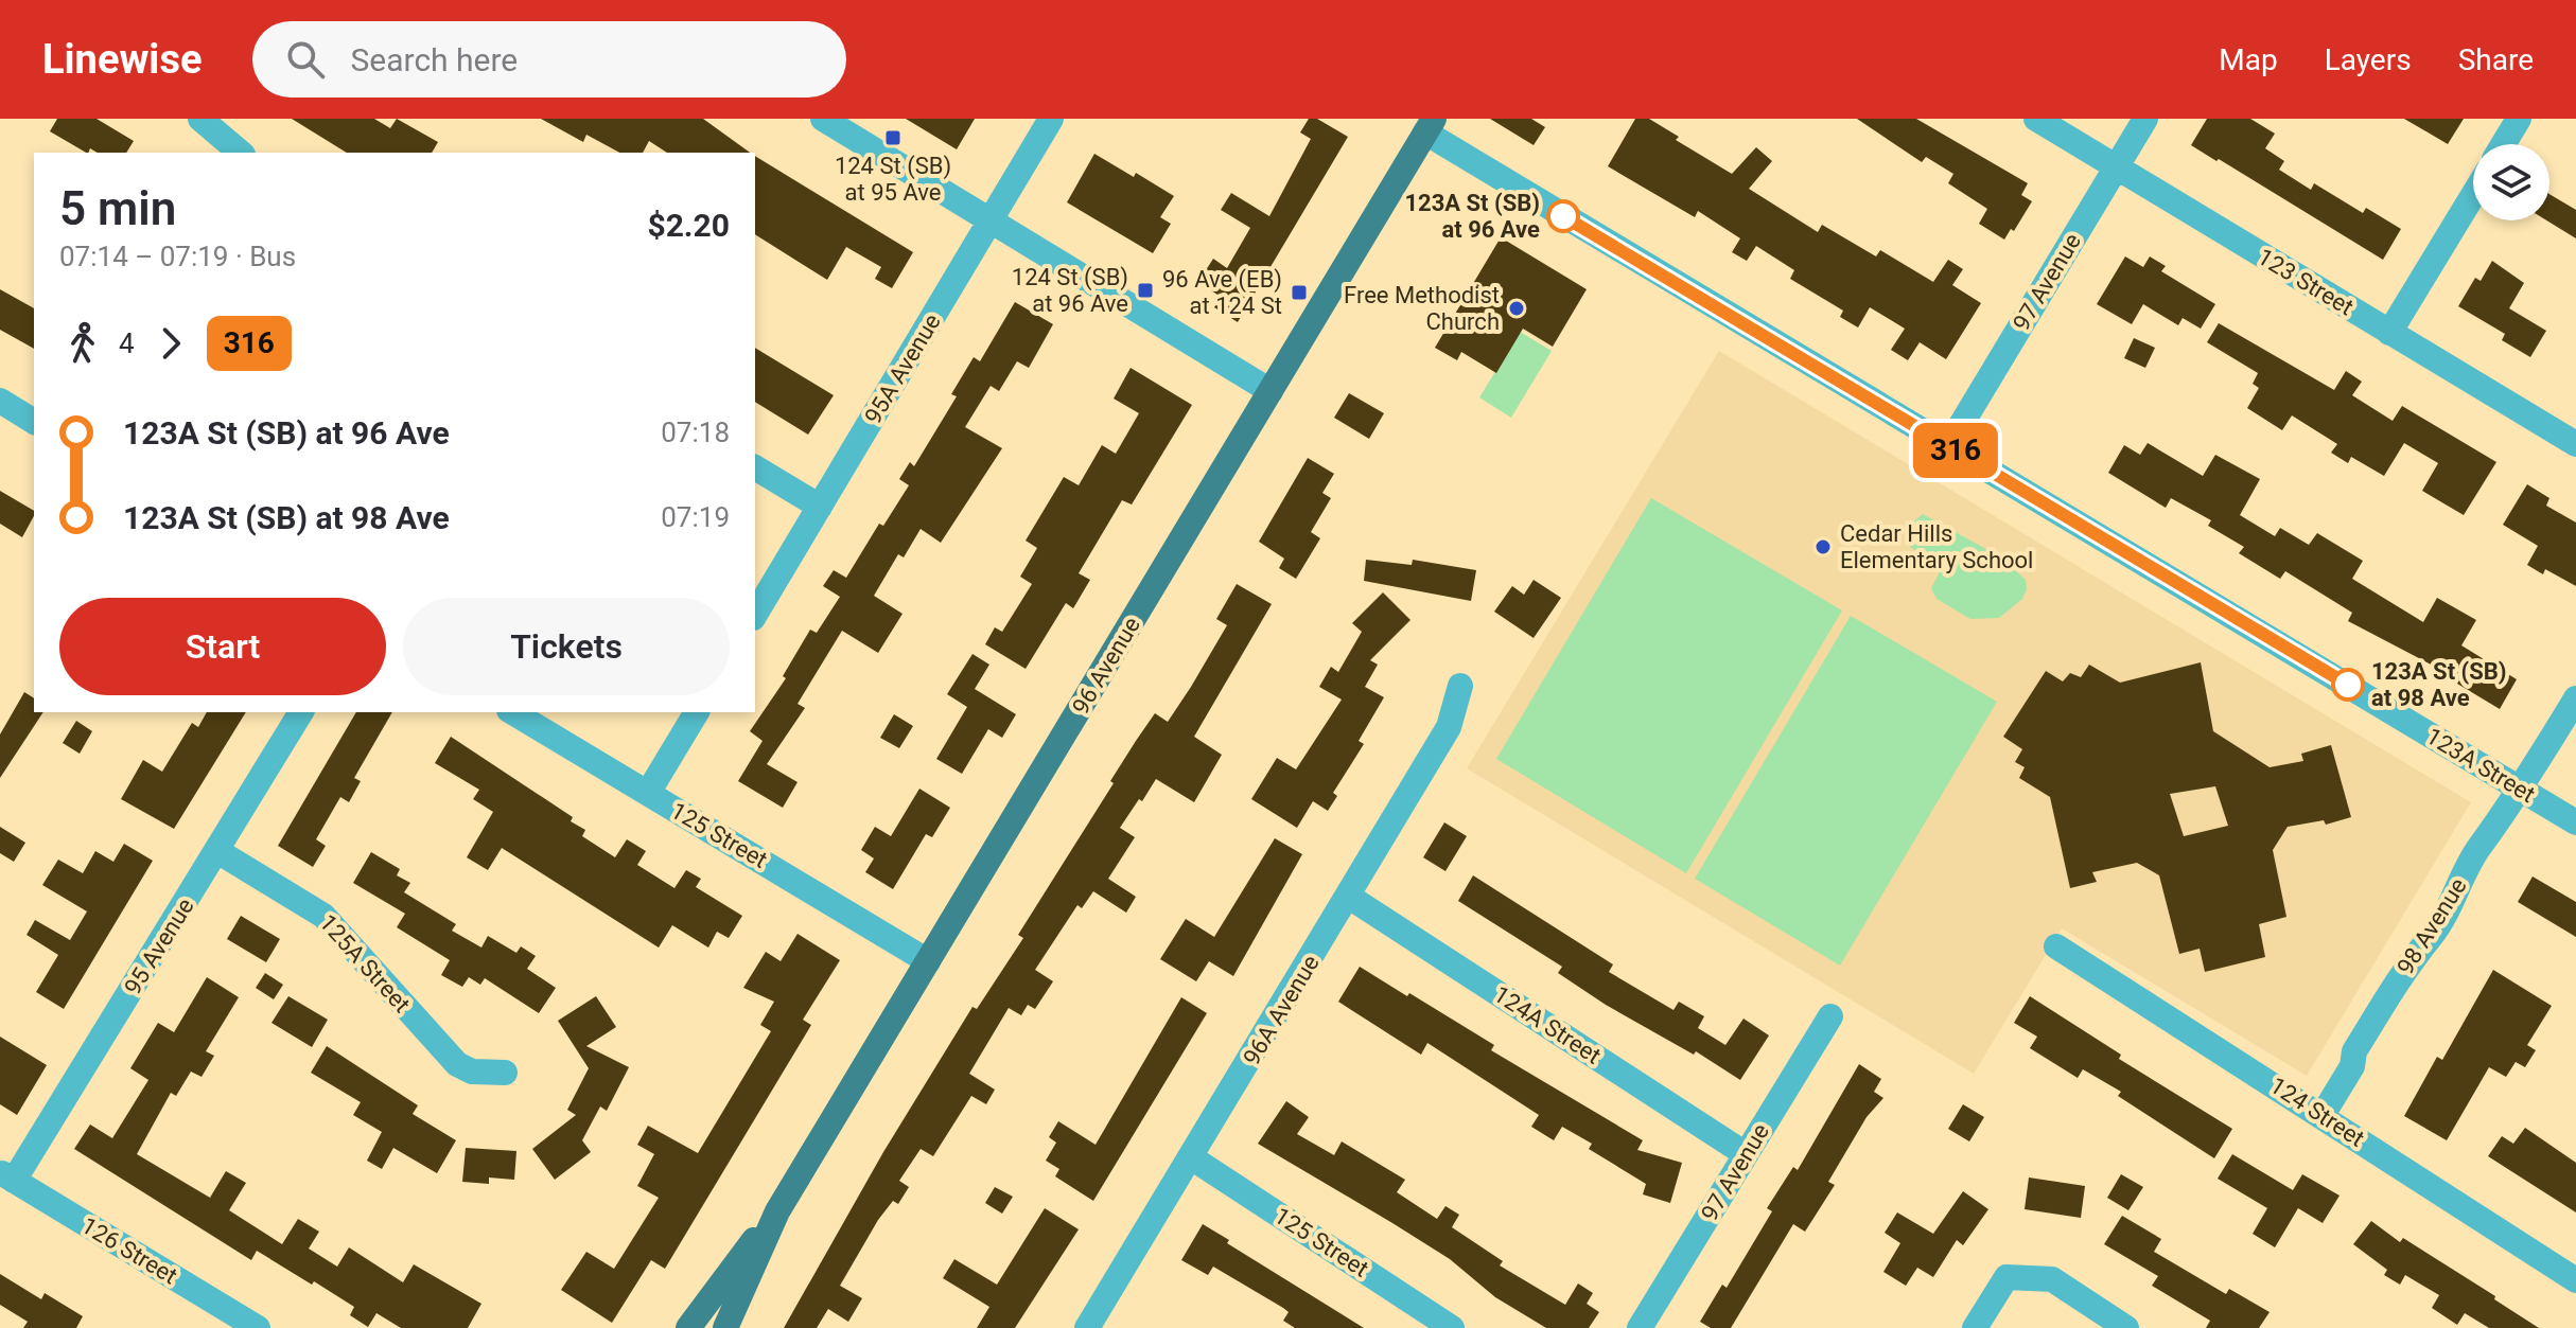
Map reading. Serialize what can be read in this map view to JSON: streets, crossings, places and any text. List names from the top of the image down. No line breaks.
{"streets":{"main road":["96 Avenue"],"street":["97 Avenue","123 Street","95A Avenue","123A Street","125 Street","98 Avenue","95 Avenue","125A Street","96A Avenue","124A Street","124 Street","126 Street"]},"crossings":[["97 Avenue","123 Street"],["97 Avenue","123A Street"],["97 Avenue","124A Street"],["96 Avenue","123A Street"],["96 Avenue","125 Street"],["123A Street","98 Avenue"],["125 Street","96A Avenue"],["98 Avenue","124 Street"],["95 Avenue","125A Street"],["95 Avenue","126 Street"],["96A Avenue","124A Street"]],"places":{"transit":["124 St (SB) at 95 Ave","124 St (SB) at 96 Ave","96 Ave (EB) at 124 St"],"other":["123A St (SB) at 96 Ave","Free Methodist Church","Cedar Hills Elementary School","123A St (SB) at 98 Ave"]},"lines":["bus line 316"],"page":{"header":"Linewise","search":"Search here","nav":["Map","Layers","Share"],"on_map":"316","heading":["5 min","07:14 – 07:19 · Bus","$2.20"],"legs":["4","316"],"list":[{"name":"123A St (SB) at 96 Ave","value":"07:18"},{"name":"123A St (SB) at 98 Ave","value":"07:19"}],"buttons":["Start","Tickets"]}}
